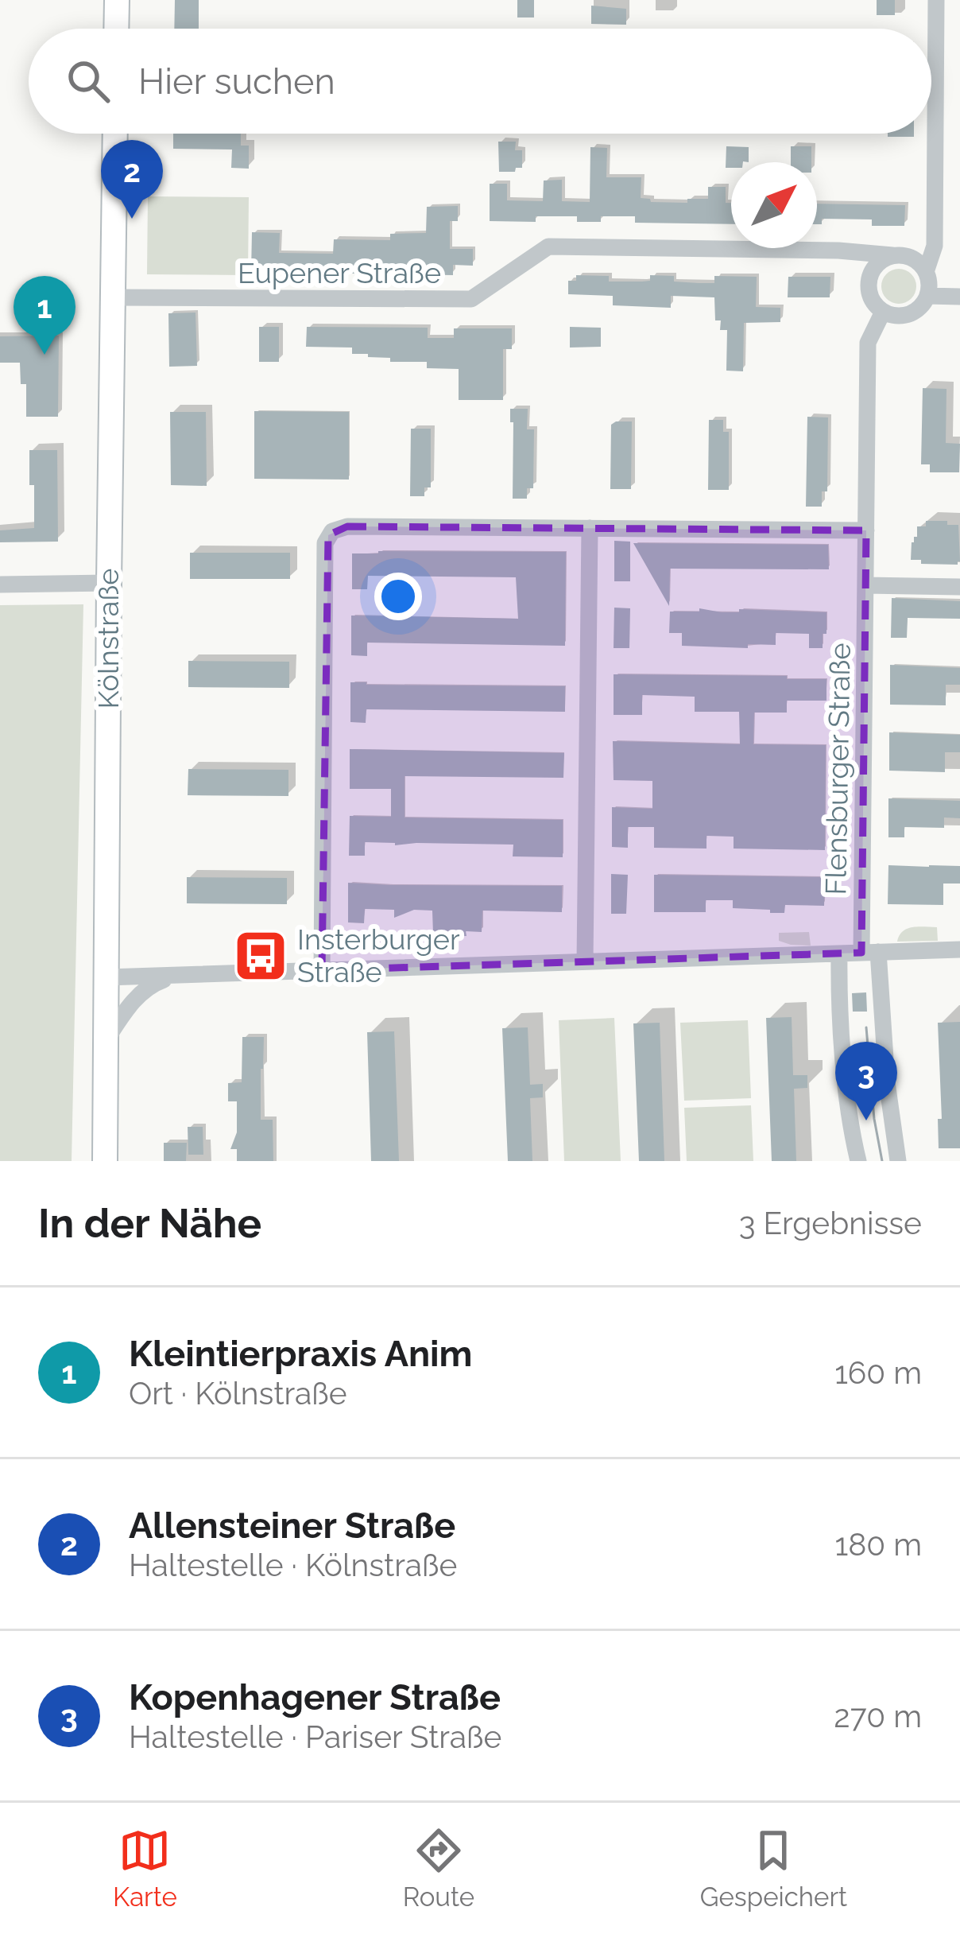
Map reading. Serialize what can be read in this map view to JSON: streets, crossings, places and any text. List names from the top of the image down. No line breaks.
{"streets":{"main road":["Kölnstraße"],"street":["Eupener Straße","Flensburger Straße"]},"crossings":[["Eupener Straße","Kölnstraße"],["Eupener Straße","Flensburger Straße"]],"places":{"bus stop":["Insterburger Straße"]},"north":"top right","page":{"search":"Hier suchen","pins":["2","1","3"],"heading":["In der Nähe","3 Ergebnisse"],"list":[{"mark":"1","name":"Kleintierpraxis Anim","note":"Ort · Kölnstraße","value":"160 m"},{"mark":"2","name":"Allensteiner Straße","note":"Haltestelle · Kölnstraße","value":"180 m"},{"mark":"3","name":"Kopenhagener Straße","note":"Haltestelle · Pariser Straße","value":"270 m"}],"nav":["Karte","Route","Gespeichert"]}}
